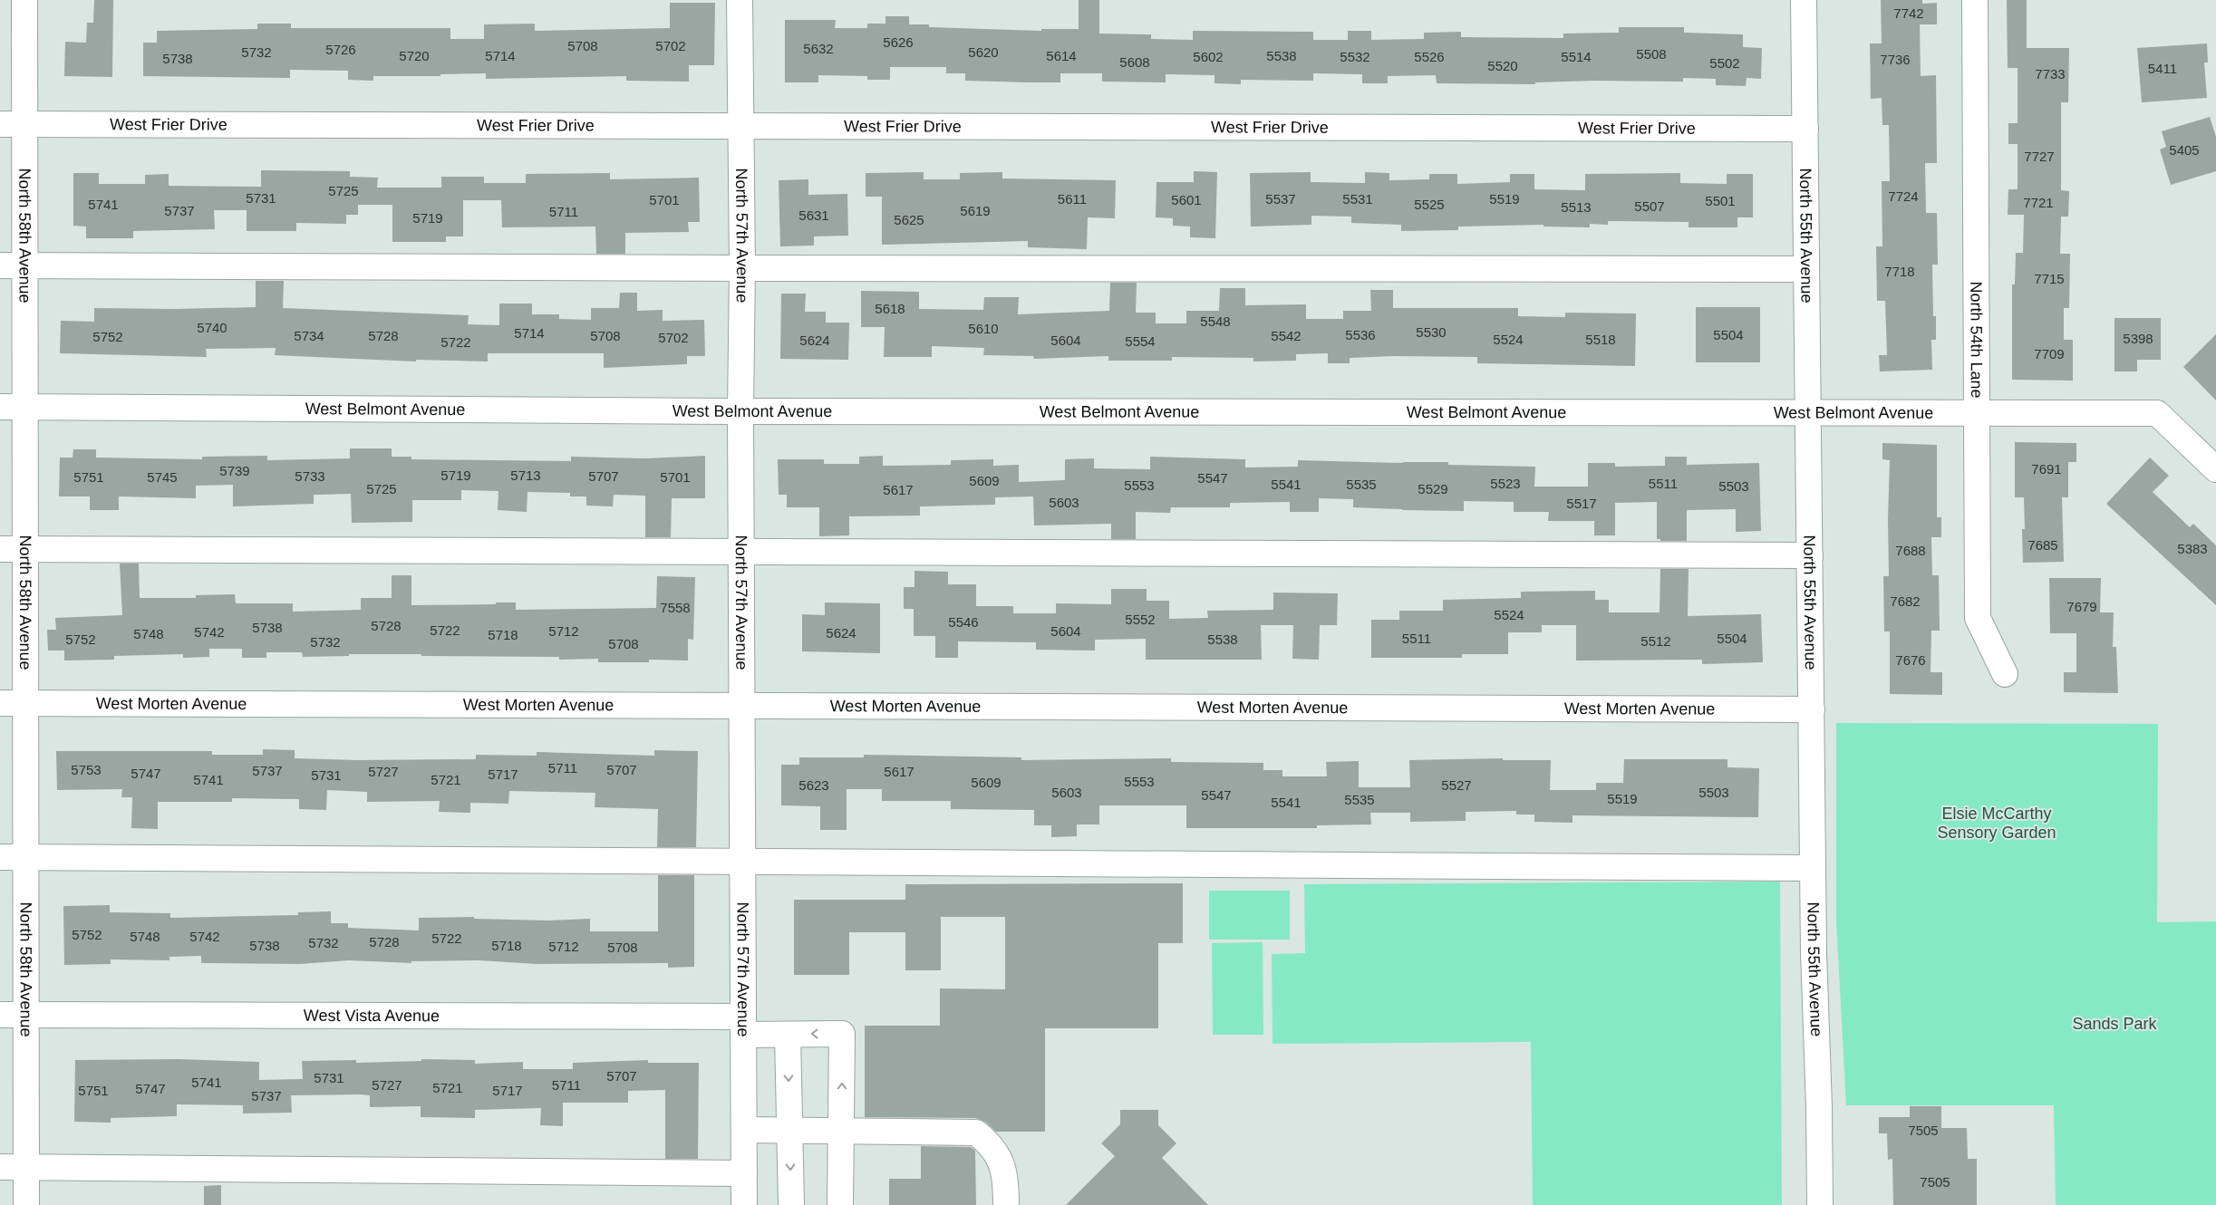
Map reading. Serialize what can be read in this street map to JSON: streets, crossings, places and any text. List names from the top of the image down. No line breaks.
{"streets":{"street":["West Frier Drive","North 58th Avenue","North 57th Avenue","North 55th Avenue","North 54th Lane","West Belmont Avenue","West Morten Avenue","West Vista Avenue"]},"crossings":[["West Frier Drive","North 58th Avenue"],["West Frier Drive","North 57th Avenue"],["West Frier Drive","North 55th Avenue"],["North 58th Avenue","West Belmont Avenue"],["North 58th Avenue","West Morten Avenue"],["North 58th Avenue","West Vista Avenue"],["North 57th Avenue","West Belmont Avenue"],["North 57th Avenue","West Morten Avenue"],["North 57th Avenue","West Vista Avenue"],["North 55th Avenue","West Belmont Avenue"],["North 55th Avenue","West Morten Avenue"],["North 54th Lane","West Belmont Avenue"]],"parks":["Elsie McCarthy Sensory Garden","Sands Park"],"house_numbers":["7742","5626","5708","5702","5632","5726","5732","5620","5508","5720","5714","5614","5538","5602","5532","5526","5514","5738","7736","5608","5502","5520","5411","7733","5405","7727","5725","7724","5731","5611","5537","5531","5519","5701","5601","5501","7721","5741","5525","5507","5513","5737","5619","5711","5631","5719","5625","7718","7715","5618","5548","5740","5610","5530","5714","5536","5504","5734","5728","5708","5542","5752","5702","5398","5524","5518","5624","5604","5554","5722","7709","7691","5739","5719","5713","5733","5707","5751","5745","5701","5547","5609","5523","5511","5541","5535","5553","5503","5725","5529","5617","5603","5517","7685","5383","7688","7682","7679","7558","5524","5552","5546","5728","5738","5722","5712","5604","5742","5624","5748","5718","5511","5504","5752","5538","5512","5732","5708","7676","5711","5753","5707","5737","5727","5617","5747","5717","5731","5741","5721","5553","5609","5623","5527","5603","5503","5547","5519","5535","5541","5752","5748","5742","5722","5728","5732","5738","5718","5712","5708","5707","5731","5741","5727","5711","5721","5747","5751","5717","5737","7505","7505"]}
